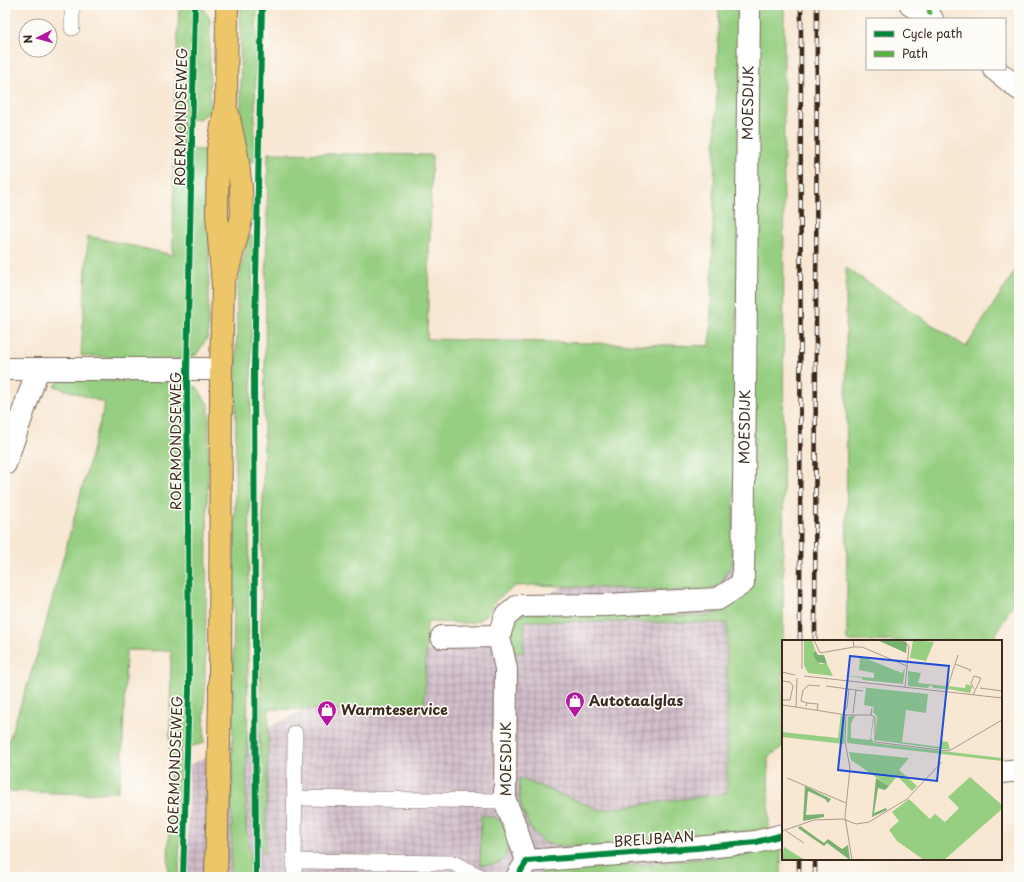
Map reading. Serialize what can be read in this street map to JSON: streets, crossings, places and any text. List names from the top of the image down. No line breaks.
{"streets":{"street":["MOESDIJK","BREIJBAAN"],"cycle path":["ROERMONDSEWEG"]},"crossings":[["MOESDIJK","BREIJBAAN"]],"places":{"shop":["Autotaalglas","Warmteservice"]},"legend":["Cycle path","Path"],"north":"left"}
